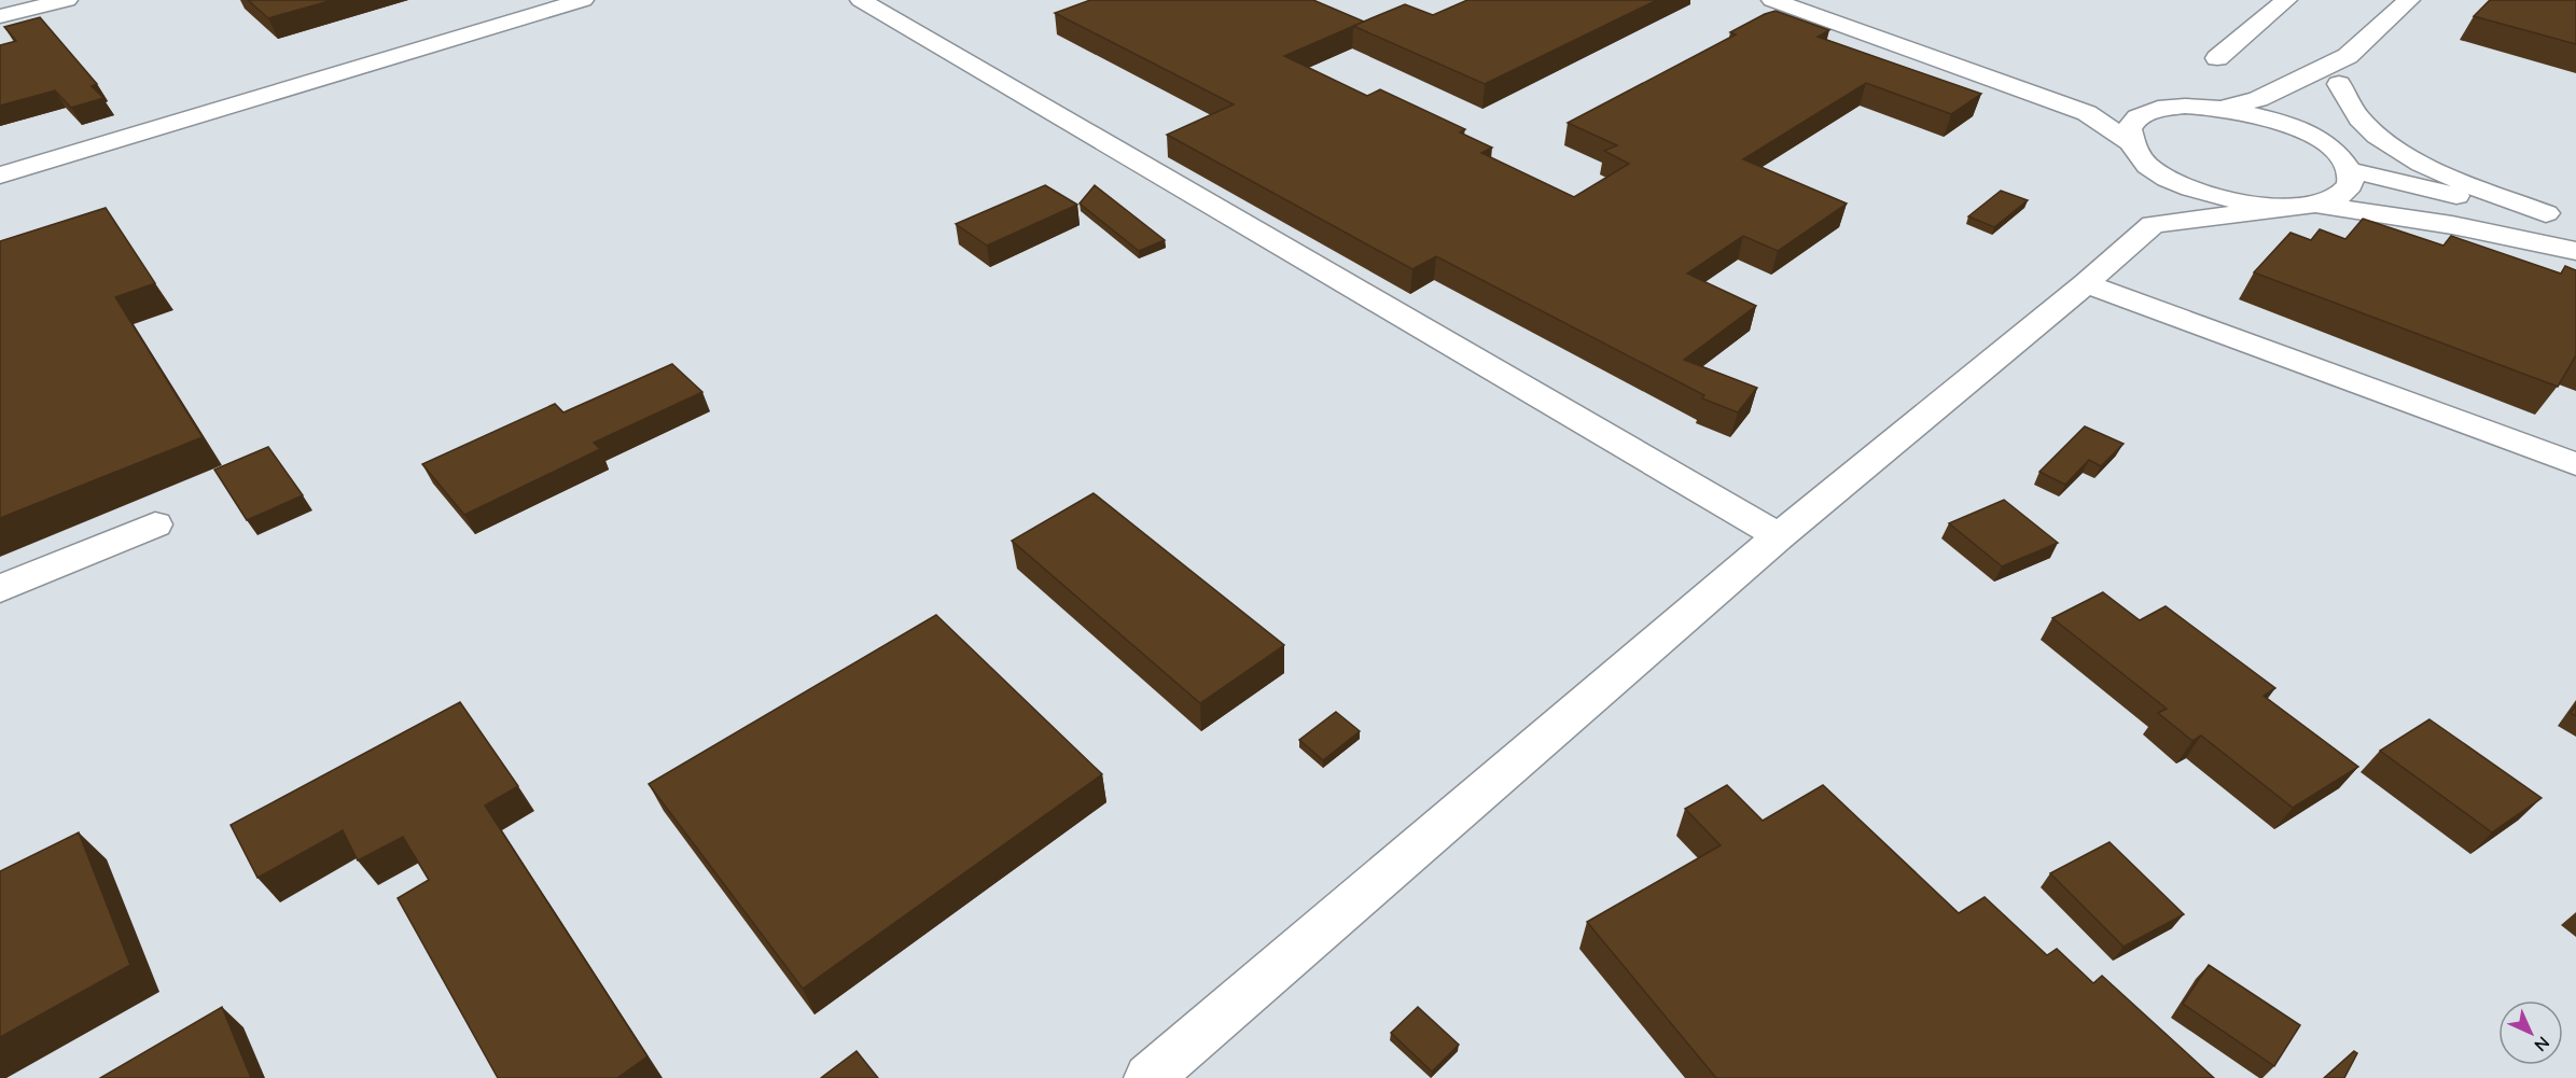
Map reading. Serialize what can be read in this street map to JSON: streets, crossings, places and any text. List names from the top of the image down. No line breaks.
{"north":"bottom right"}
